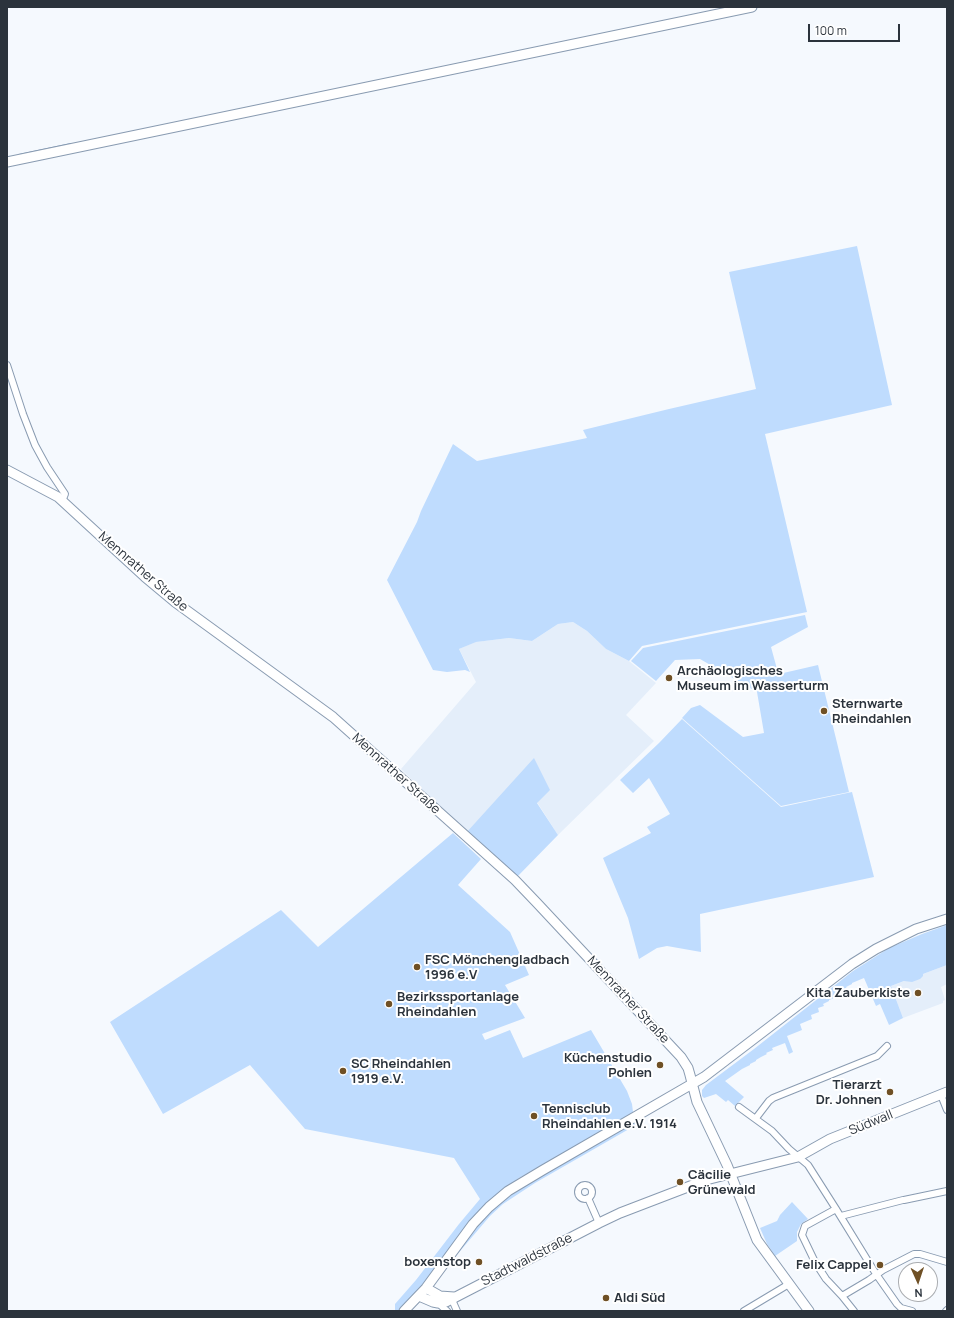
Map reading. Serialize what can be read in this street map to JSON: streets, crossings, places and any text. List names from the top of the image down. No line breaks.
{"streets":{"street":["Mennrather Straße","Südwall","Stadtwaldstraße"]},"crossings":[["Mennrather Straße","Stadtwaldstraße"],["Südwall","Stadtwaldstraße"]],"places":["Archäologisches Museum im Wasserturm","Sternwarte Rheindahlen","FSC Mönchengladbach 1996 e.V","Kita Zauberkiste","Bezirkssportanlage Rheindahlen","Küchenstudio Pohlen","SC Rheindahlen 1919 e.V.","Tierarzt Dr. Johnen","Tennisclub Rheindahlen e.V. 1914","Cäcilie Grünewald","boxenstop","Felix Cappel","Aldi Süd"],"scale_bar":"100 m","north":"bottom"}
